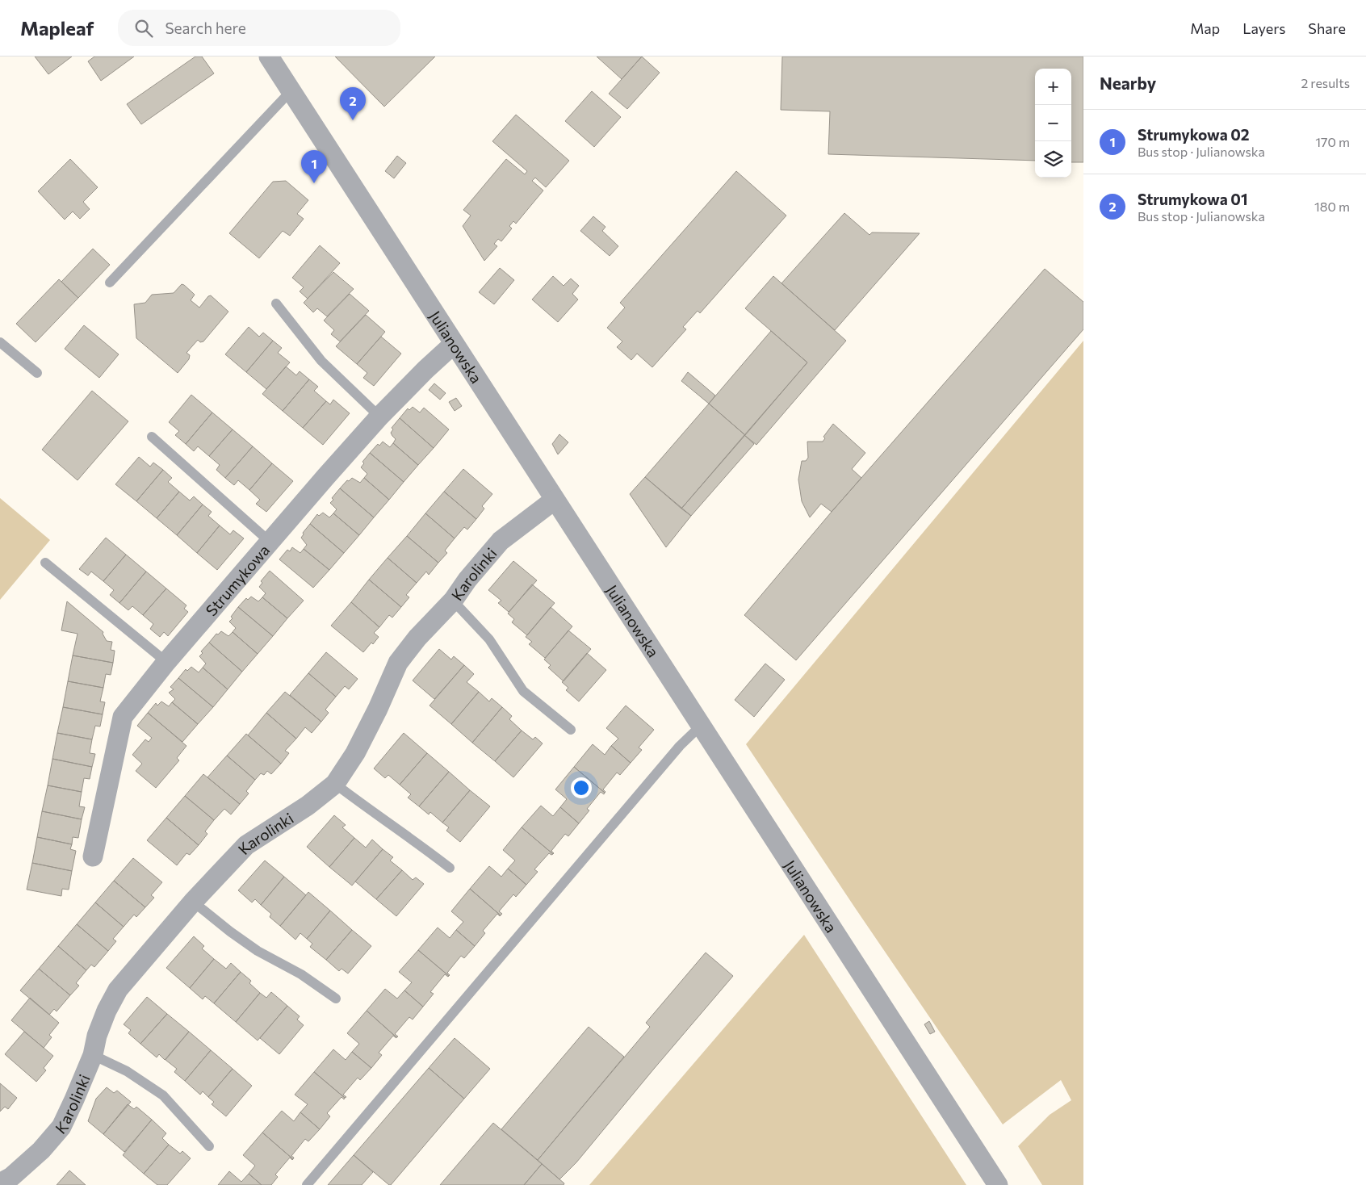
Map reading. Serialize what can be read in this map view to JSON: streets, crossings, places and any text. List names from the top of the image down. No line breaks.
{"streets":{"street":["Julianowska","Karolinki","Strumykowa"]},"crossings":[["Julianowska","Karolinki"],["Julianowska","Strumykowa"]],"page":{"header":"Mapleaf","search":"Search here","nav":["Map","Layers","Share"],"heading":["Nearby","2 results"],"map_buttons":["+","−"],"pins":["2","1"],"list":[{"mark":"1","name":"Strumykowa 02","note":"Bus stop · Julianowska","value":"170 m"},{"mark":"2","name":"Strumykowa 01","note":"Bus stop · Julianowska","value":"180 m"}]}}
